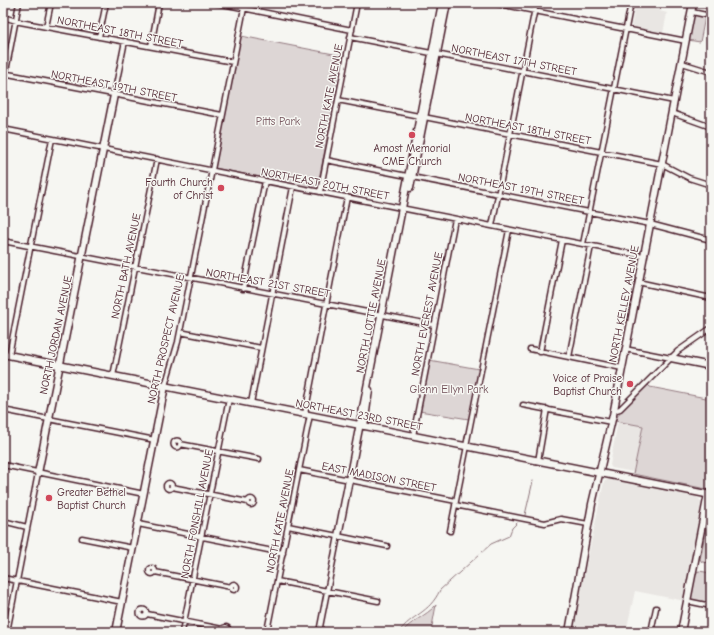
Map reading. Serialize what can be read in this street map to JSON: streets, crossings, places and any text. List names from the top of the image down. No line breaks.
{"streets":{"street":["NORTHEAST 18TH STREET","NORTHEAST 17TH STREET","NORTHEAST 19TH STREET","NORTH KATE AVENUE","NORTHEAST 20TH STREET","NORTH BATH AVENUE","NORTHEAST 21ST STREET","NORTH KELLEY AVENUE","NORTH EVEREST AVENUE","NORTH LOTTIE AVENUE","NORTH JORDAN AVENUE","NORTH PROSPECT AVENUE","NORTHEAST 23RD STREET","EAST MADISON STREET","NORTH FONSHILL AVENUE"]},"crossings":[["NORTHEAST 18TH STREET","NORTH KATE AVENUE"],["NORTHEAST 18TH STREET","NORTH KELLEY AVENUE"],["NORTHEAST 18TH STREET","NORTH LOTTIE AVENUE"],["NORTHEAST 18TH STREET","NORTH JORDAN AVENUE"],["NORTHEAST 18TH STREET","NORTH PROSPECT AVENUE"],["NORTHEAST 17TH STREET","NORTH KATE AVENUE"],["NORTHEAST 17TH STREET","NORTH KELLEY AVENUE"],["NORTHEAST 17TH STREET","NORTH LOTTIE AVENUE"],["NORTHEAST 19TH STREET","NORTH KATE AVENUE"],["NORTHEAST 19TH STREET","NORTH KELLEY AVENUE"],["NORTHEAST 19TH STREET","NORTH LOTTIE AVENUE"],["NORTHEAST 19TH STREET","NORTH JORDAN AVENUE"],["NORTHEAST 19TH STREET","NORTH PROSPECT AVENUE"],["NORTH KATE AVENUE","NORTHEAST 20TH STREET"],["NORTH KATE AVENUE","NORTHEAST 21ST STREET"],["NORTH KATE AVENUE","NORTHEAST 23RD STREET"],["NORTH KATE AVENUE","EAST MADISON STREET"],["NORTHEAST 20TH STREET","NORTH BATH AVENUE"],["NORTHEAST 20TH STREET","NORTH KELLEY AVENUE"],["NORTHEAST 20TH STREET","NORTH EVEREST AVENUE"],["NORTHEAST 20TH STREET","NORTH LOTTIE AVENUE"],["NORTHEAST 20TH STREET","NORTH JORDAN AVENUE"],["NORTHEAST 20TH STREET","NORTH PROSPECT AVENUE"],["NORTH BATH AVENUE","NORTHEAST 21ST STREET"],["NORTH BATH AVENUE","NORTHEAST 23RD STREET"],["NORTHEAST 21ST STREET","NORTH EVEREST AVENUE"],["NORTHEAST 21ST STREET","NORTH LOTTIE AVENUE"],["NORTHEAST 21ST STREET","NORTH JORDAN AVENUE"],["NORTHEAST 21ST STREET","NORTH PROSPECT AVENUE"],["NORTH KELLEY AVENUE","NORTHEAST 23RD STREET"],["NORTH KELLEY AVENUE","EAST MADISON STREET"],["NORTH EVEREST AVENUE","NORTHEAST 23RD STREET"],["NORTH LOTTIE AVENUE","NORTHEAST 23RD STREET"],["NORTH LOTTIE AVENUE","EAST MADISON STREET"],["NORTH JORDAN AVENUE","NORTHEAST 23RD STREET"],["NORTH PROSPECT AVENUE","NORTHEAST 23RD STREET"],["NORTHEAST 23RD STREET","NORTH FONSHILL AVENUE"]],"parks":["Pitts Park","Glenn Ellyn Park"],"places":["Amost Memorial CME Church","Fourth Church of Christ","Voice of Praise Baptist Church","Greater Bethel Baptist Church"]}
